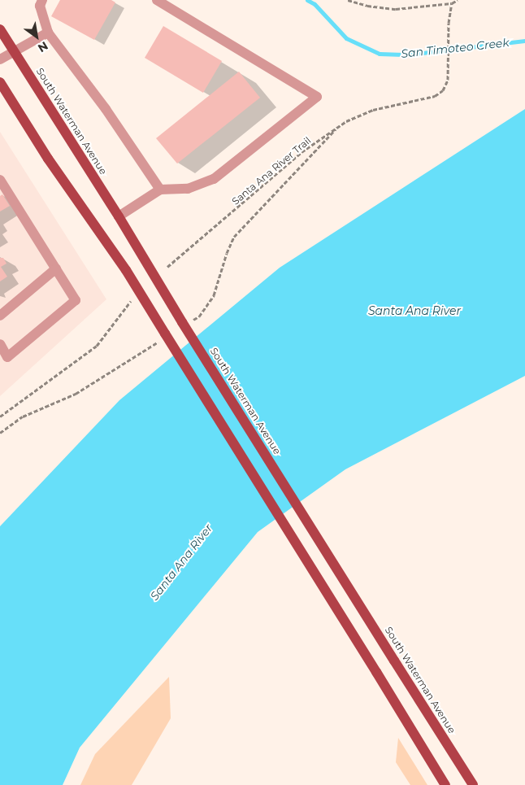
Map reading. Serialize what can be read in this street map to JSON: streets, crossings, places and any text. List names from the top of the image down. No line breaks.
{"streets":{"main road":["South Waterman Avenue"],"path":["Santa Ana River Trail"]},"water":["San Timoteo Creek","Santa Ana River"],"north":"bottom right"}
